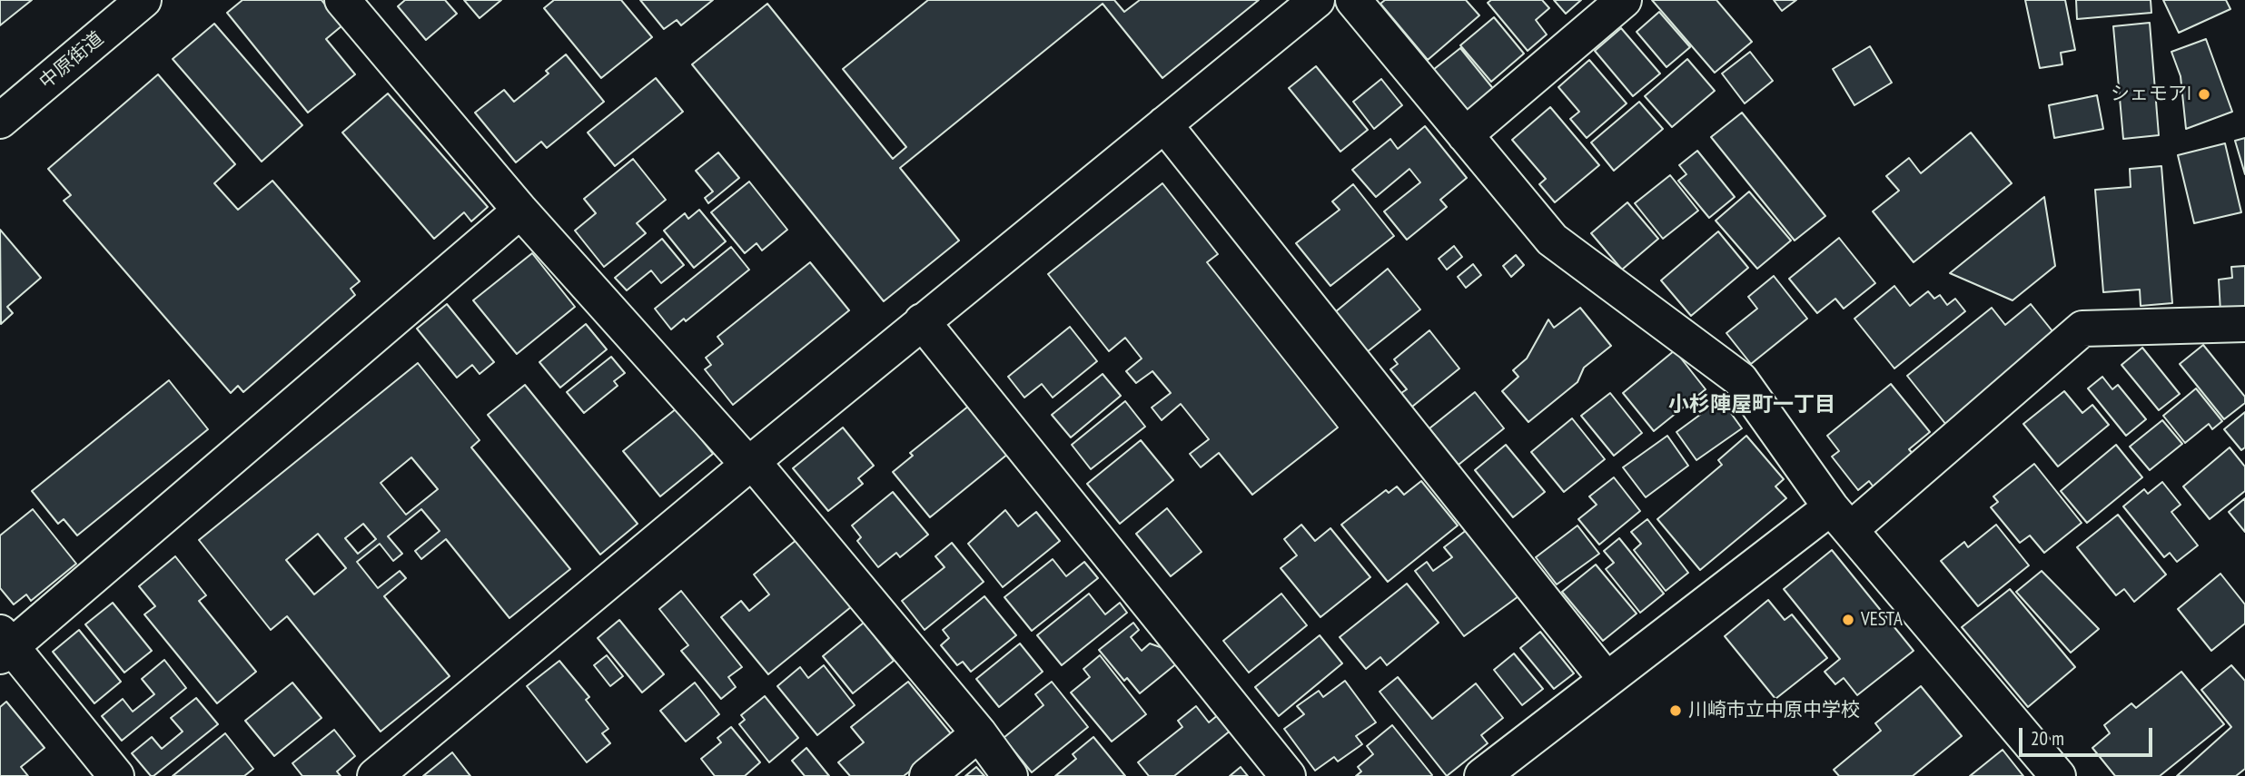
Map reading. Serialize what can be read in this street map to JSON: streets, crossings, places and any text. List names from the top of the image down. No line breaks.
{"streets":{"street":["中原街道"]},"districts":["小杉陣屋町一丁目"],"places":["シェモアI","VESTA","川崎市立中原中学校"],"scale_bar":"20 m"}
